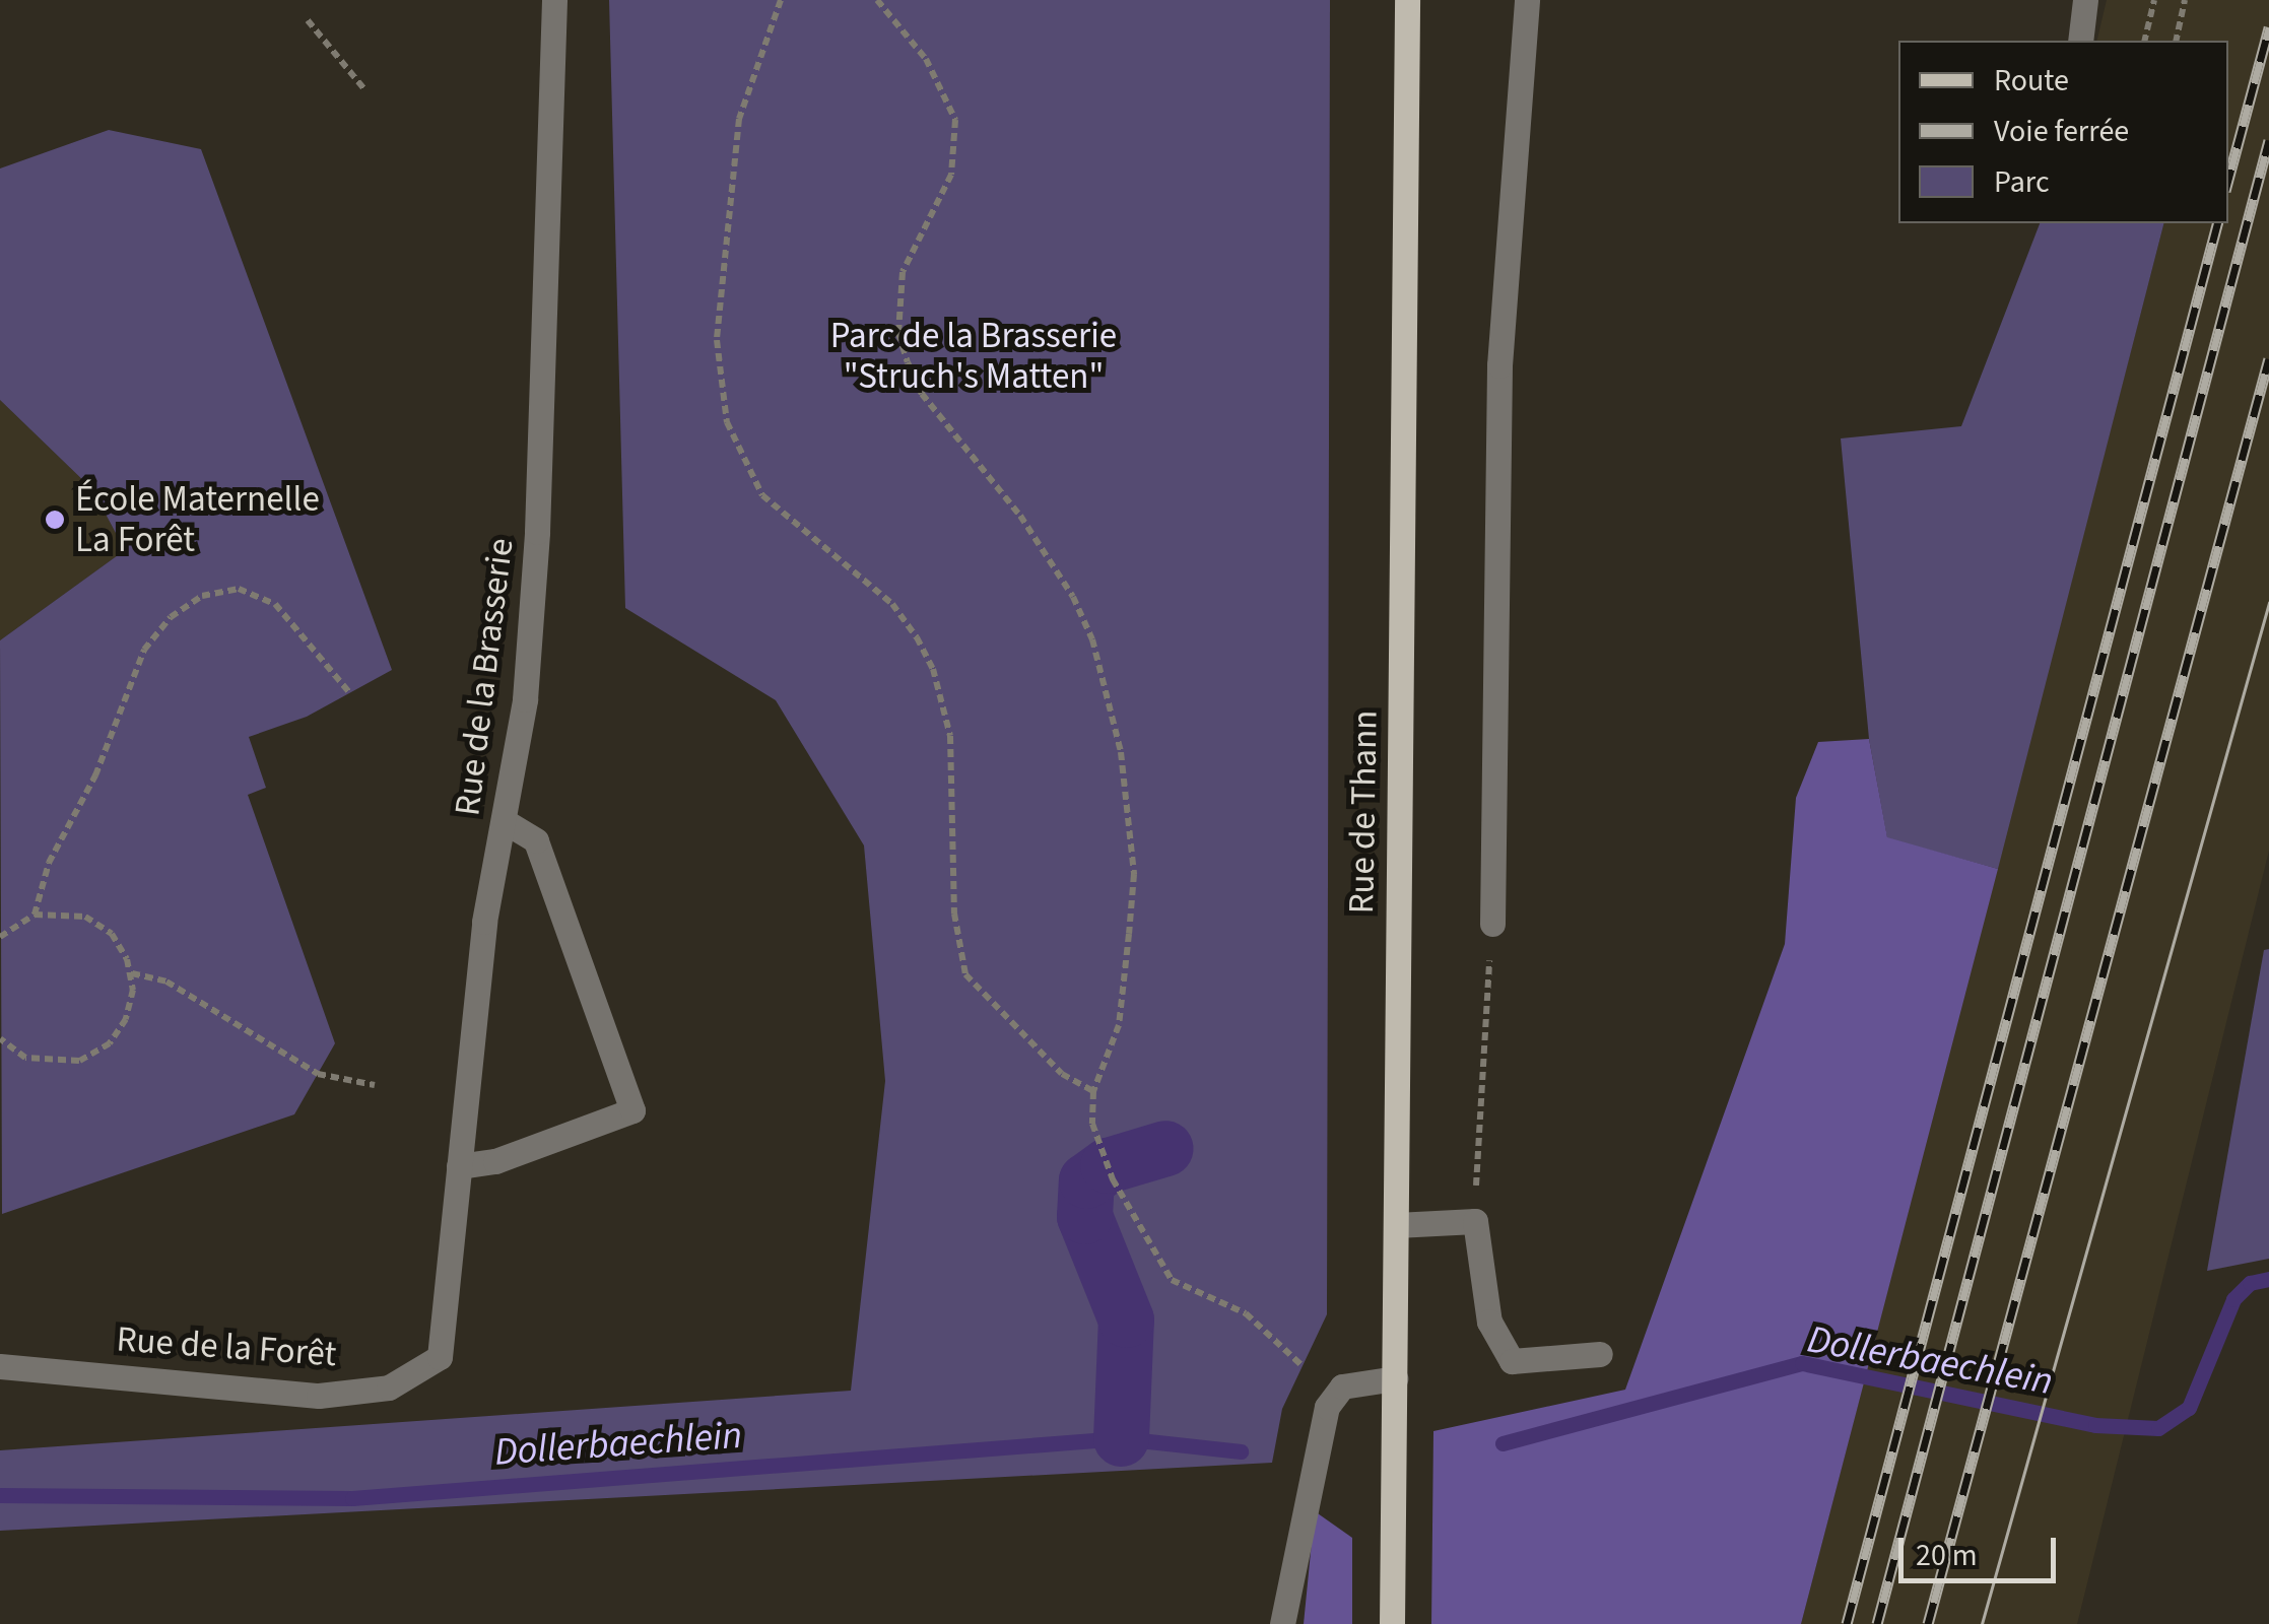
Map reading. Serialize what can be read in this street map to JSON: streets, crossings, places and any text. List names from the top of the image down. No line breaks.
{"streets":{"main road":["Rue de Thann"],"street":["Rue de la Brasserie","Rue de la Forêt"]},"crossings":[["Rue de la Brasserie","Rue de la Forêt"]],"water":["Dollerbaechlein"],"parks":["Parc de la Brasserie \"Struch's Matten\""],"places":["École Maternelle La Forêt"],"legend":["Route","Voie ferrée","Parc"],"scale_bar":"20 m"}
